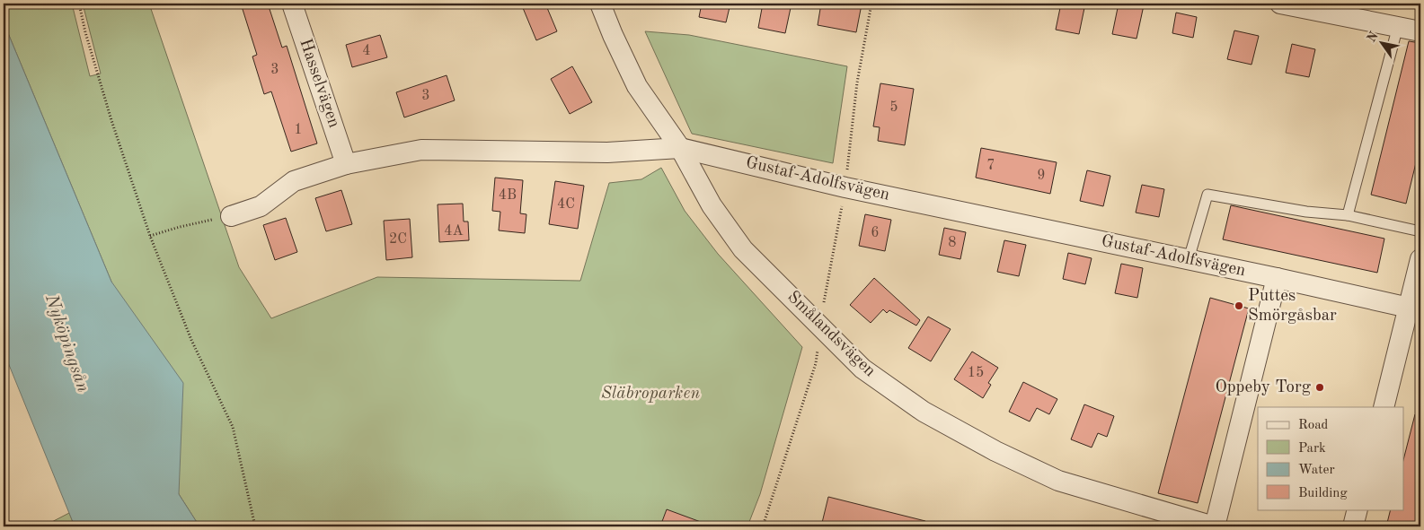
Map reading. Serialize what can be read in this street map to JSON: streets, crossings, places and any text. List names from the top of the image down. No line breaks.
{"streets":{"street":["Hasselvägen","Gustaf-Adolfsvägen","Smålandsvägen"]},"crossings":[["Hasselvägen","Gustaf-Adolfsvägen"],["Gustaf-Adolfsvägen","Smålandsvägen"]],"water":["Nyköpingsån"],"parks":["Släbroparken"],"places":["Puttes Smörgåsbar","Oppeby Torg"],"house_numbers":["4","3","3","5","1","7","9","4B","4C","4A","6","2C","8","15"],"legend":["Road","Park","Water","Building"],"north":"top left"}
